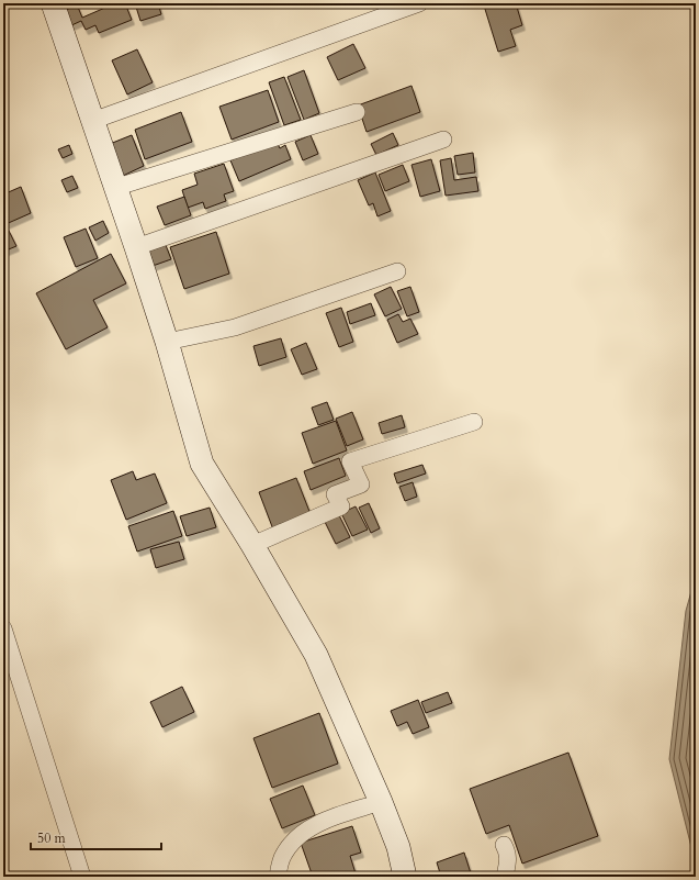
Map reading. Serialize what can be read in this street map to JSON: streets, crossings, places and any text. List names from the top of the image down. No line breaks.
{"scale_bar":"50 m"}
